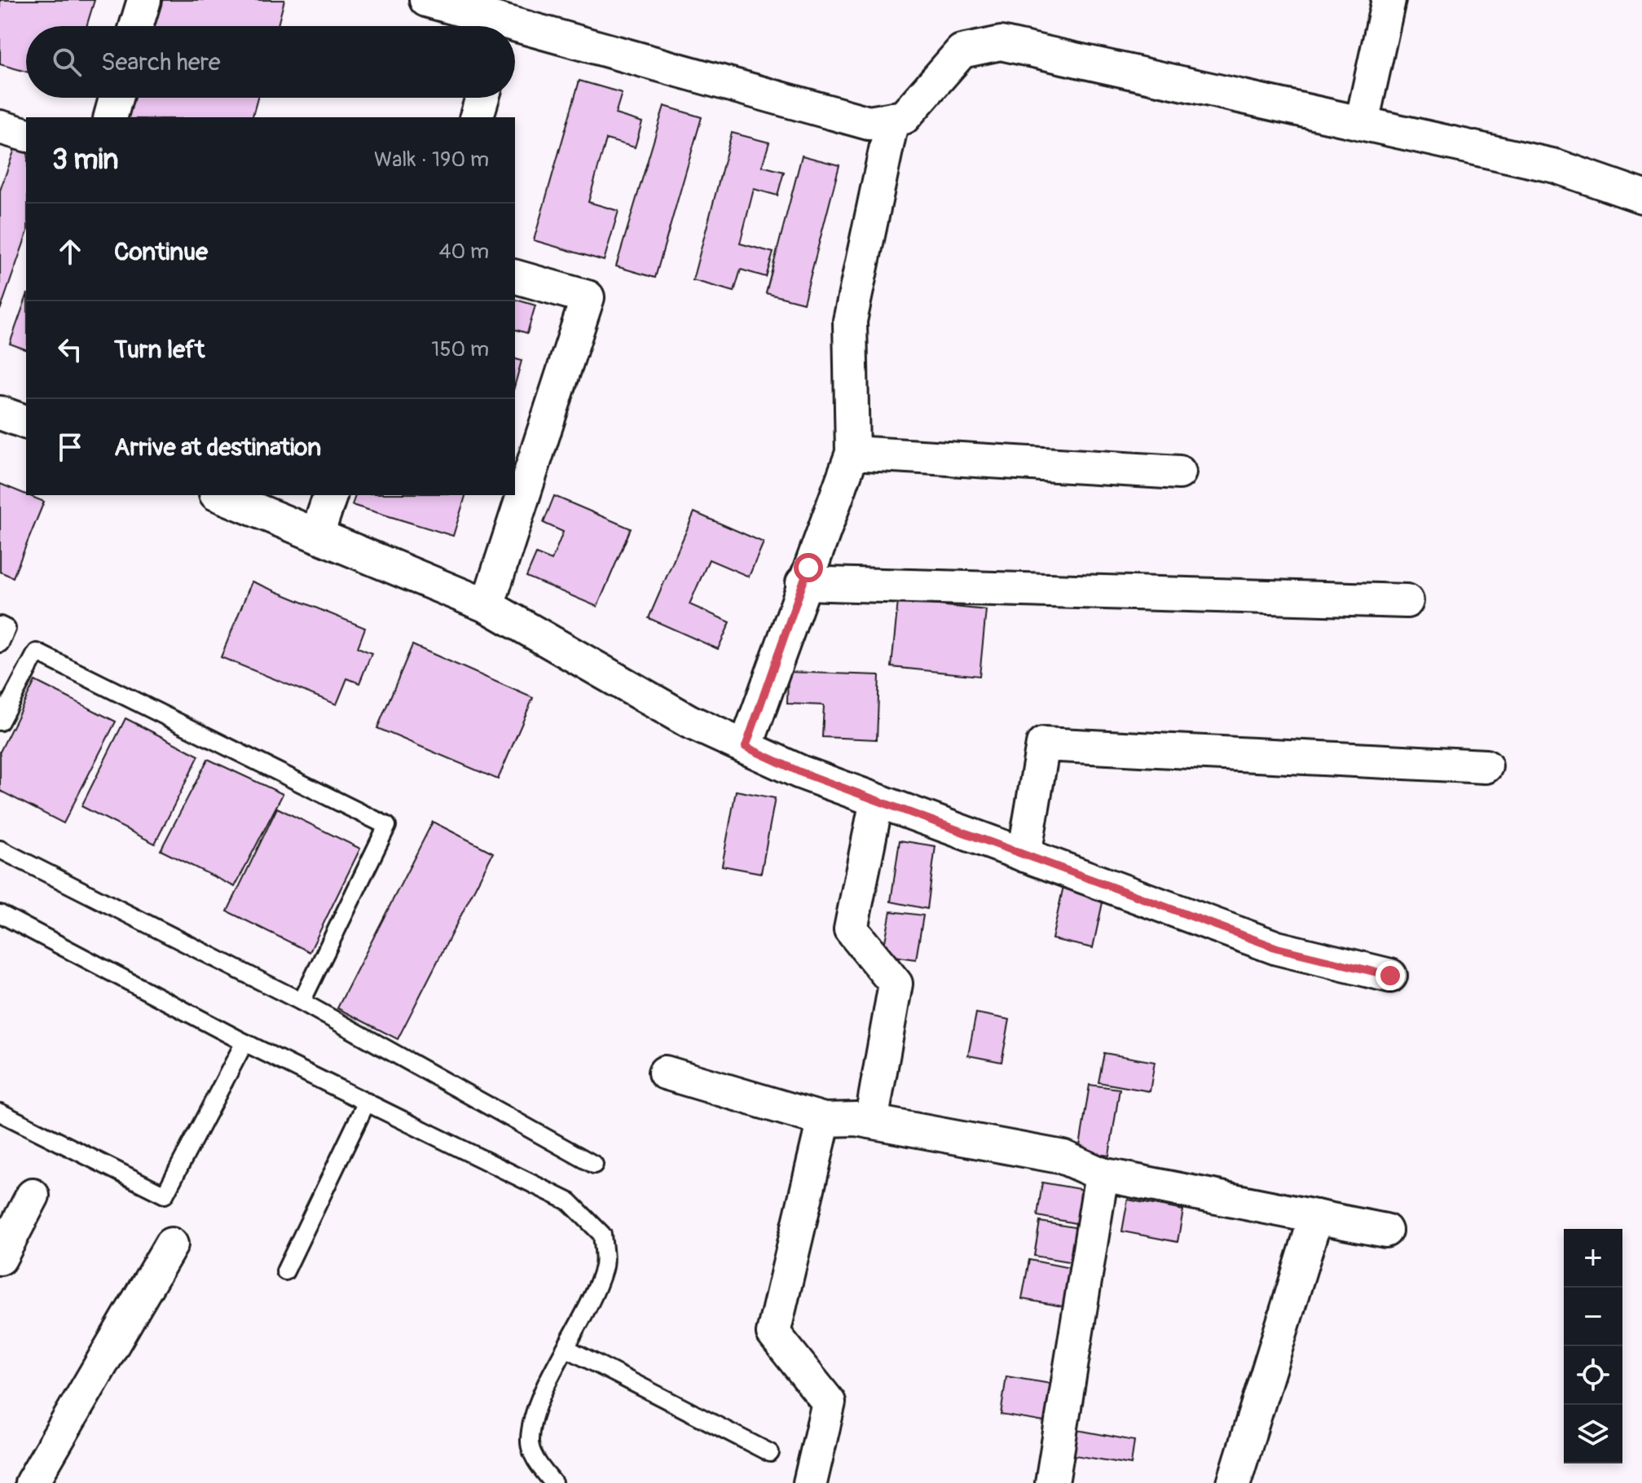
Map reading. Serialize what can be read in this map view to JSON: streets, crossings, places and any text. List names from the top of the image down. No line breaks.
{"page":{"search":"Search here","heading":["3 min","Walk · 190 m"],"list":[["Continue","40 m"],["Turn left","150 m"],"Arrive at destination"],"map_buttons":["+","−"]}}
